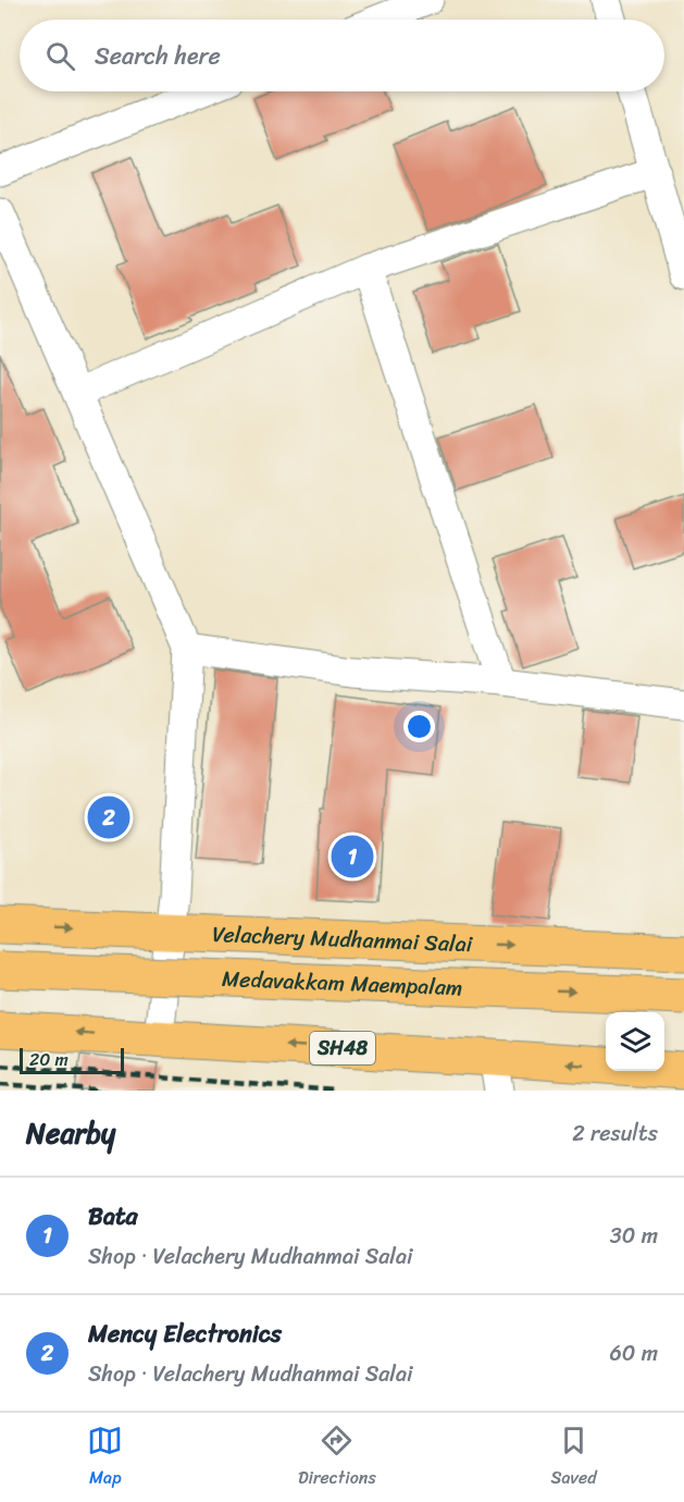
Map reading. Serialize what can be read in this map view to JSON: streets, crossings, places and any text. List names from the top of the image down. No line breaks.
{"streets":{"main road":["Velachery Mudhanmai Salai","Medavakkam Maempalam","SH48"]},"scale_bar":"20 m","page":{"search":"Search here","pins":["2","1"],"scale":"20 m","heading":["Nearby","2 results"],"list":[{"mark":"1","name":"Bata","note":"Shop · Velachery Mudhanmai Salai","value":"30 m"},{"mark":"2","name":"Mency Electronics","note":"Shop · Velachery Mudhanmai Salai","value":"60 m"}],"nav":["Map","Directions","Saved"]}}
